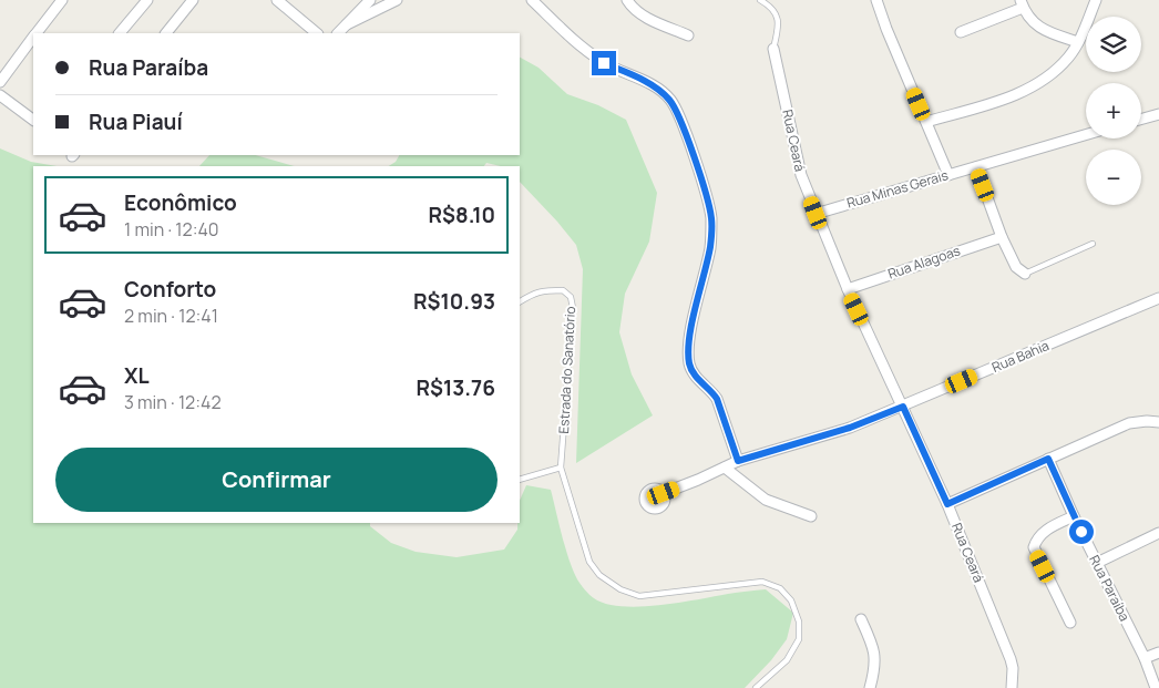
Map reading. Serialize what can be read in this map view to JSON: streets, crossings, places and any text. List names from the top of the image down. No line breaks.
{"streets":{"street":["Rua Ceará","Rua Minas Gerais","Rua Alagoas","Rua Bahia","Rua Paraíba"],"lane":["Estrada do Sanatório"]},"crossings":[["Rua Ceará","Rua Minas Gerais"],["Rua Ceará","Rua Alagoas"],["Rua Ceará","Rua Bahia"]],"page":{"map_buttons":["+","−"],"banner":["Rua Paraíba","Rua Piauí"],"list":[{"name":"Econômico","note":"1 min · 12:40","value":"R$8.10"},{"name":"Conforto","note":"2 min · 12:41","value":"R$10.93"},{"name":"XL","note":"3 min · 12:42","value":"R$13.76"}],"buttons":"Confirmar"}}
